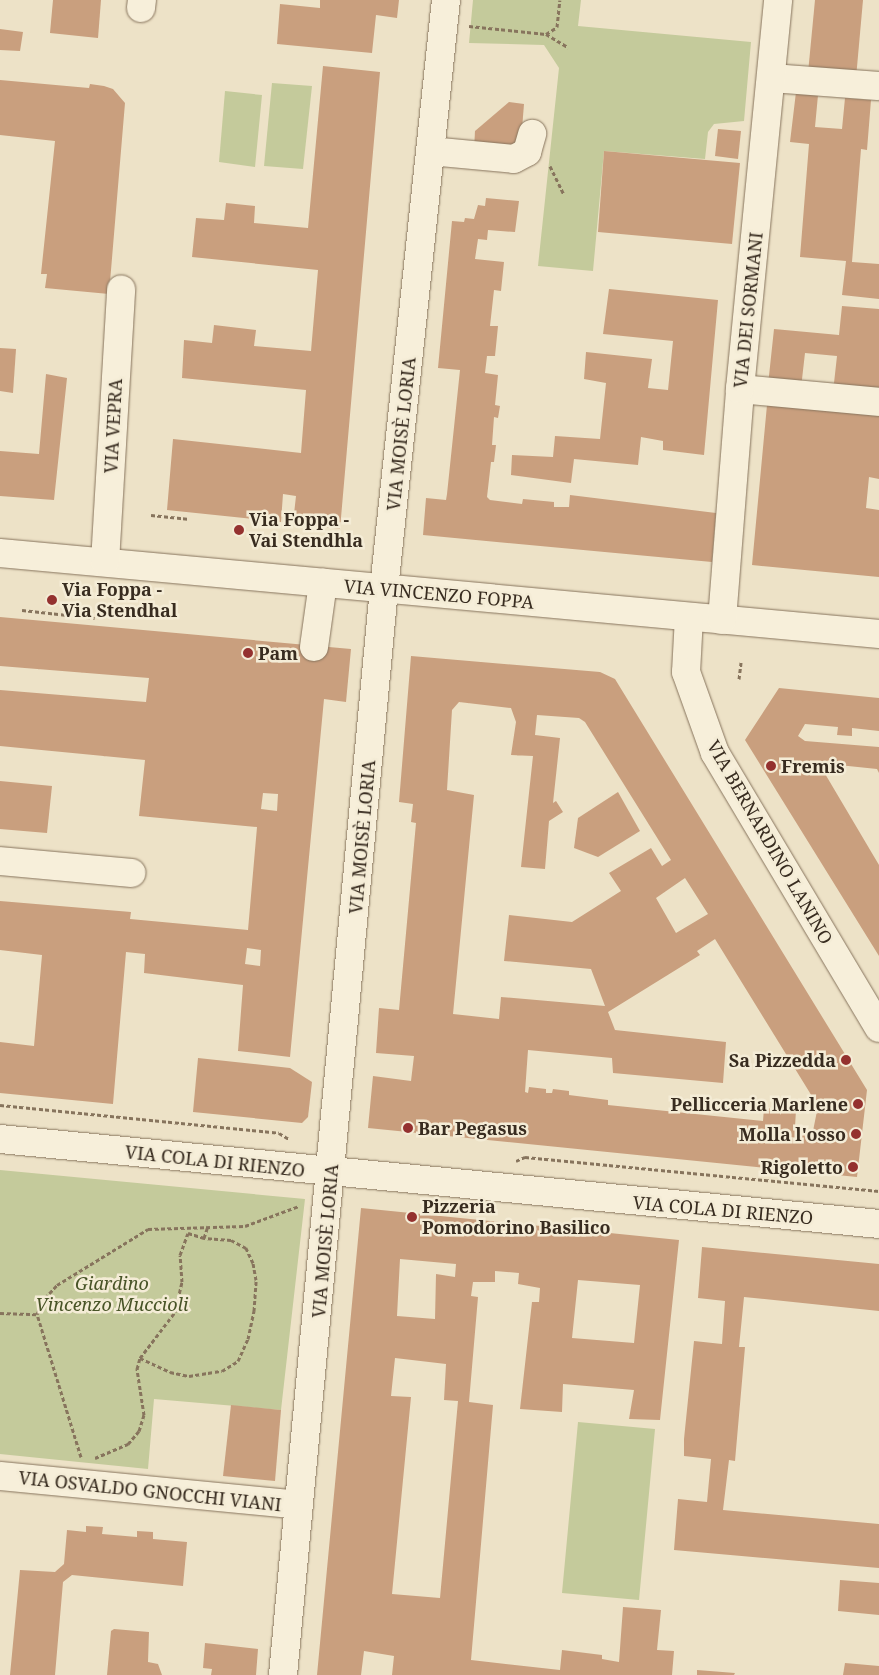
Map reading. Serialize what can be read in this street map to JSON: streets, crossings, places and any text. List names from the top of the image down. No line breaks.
{"streets":{"street":["VIA DEI SORMANI","VIA VEPRA","VIA MOISÈ LORIA","VIA VINCENZO FOPPA","VIA BERNARDINO LANINO","VIA COLA DI RIENZO","VIA OSVALDO GNOCCHI VIANI"]},"crossings":[["VIA DEI SORMANI","VIA VINCENZO FOPPA"],["VIA VEPRA","VIA VINCENZO FOPPA"],["VIA MOISÈ LORIA","VIA VINCENZO FOPPA"],["VIA MOISÈ LORIA","VIA COLA DI RIENZO"],["VIA MOISÈ LORIA","VIA OSVALDO GNOCCHI VIANI"],["VIA VINCENZO FOPPA","VIA BERNARDINO LANINO"]],"parks":["Giardino Vincenzo Muccioli"],"places":["Via Foppa - Vai Stendhla","Via Foppa - Via Stendhal","Pam","Fremis","Sa Pizzedda","Pellicceria Marlene","Bar Pegasus","Molla l'osso","Rigoletto","Pizzeria Pomodorino Basilico"]}
